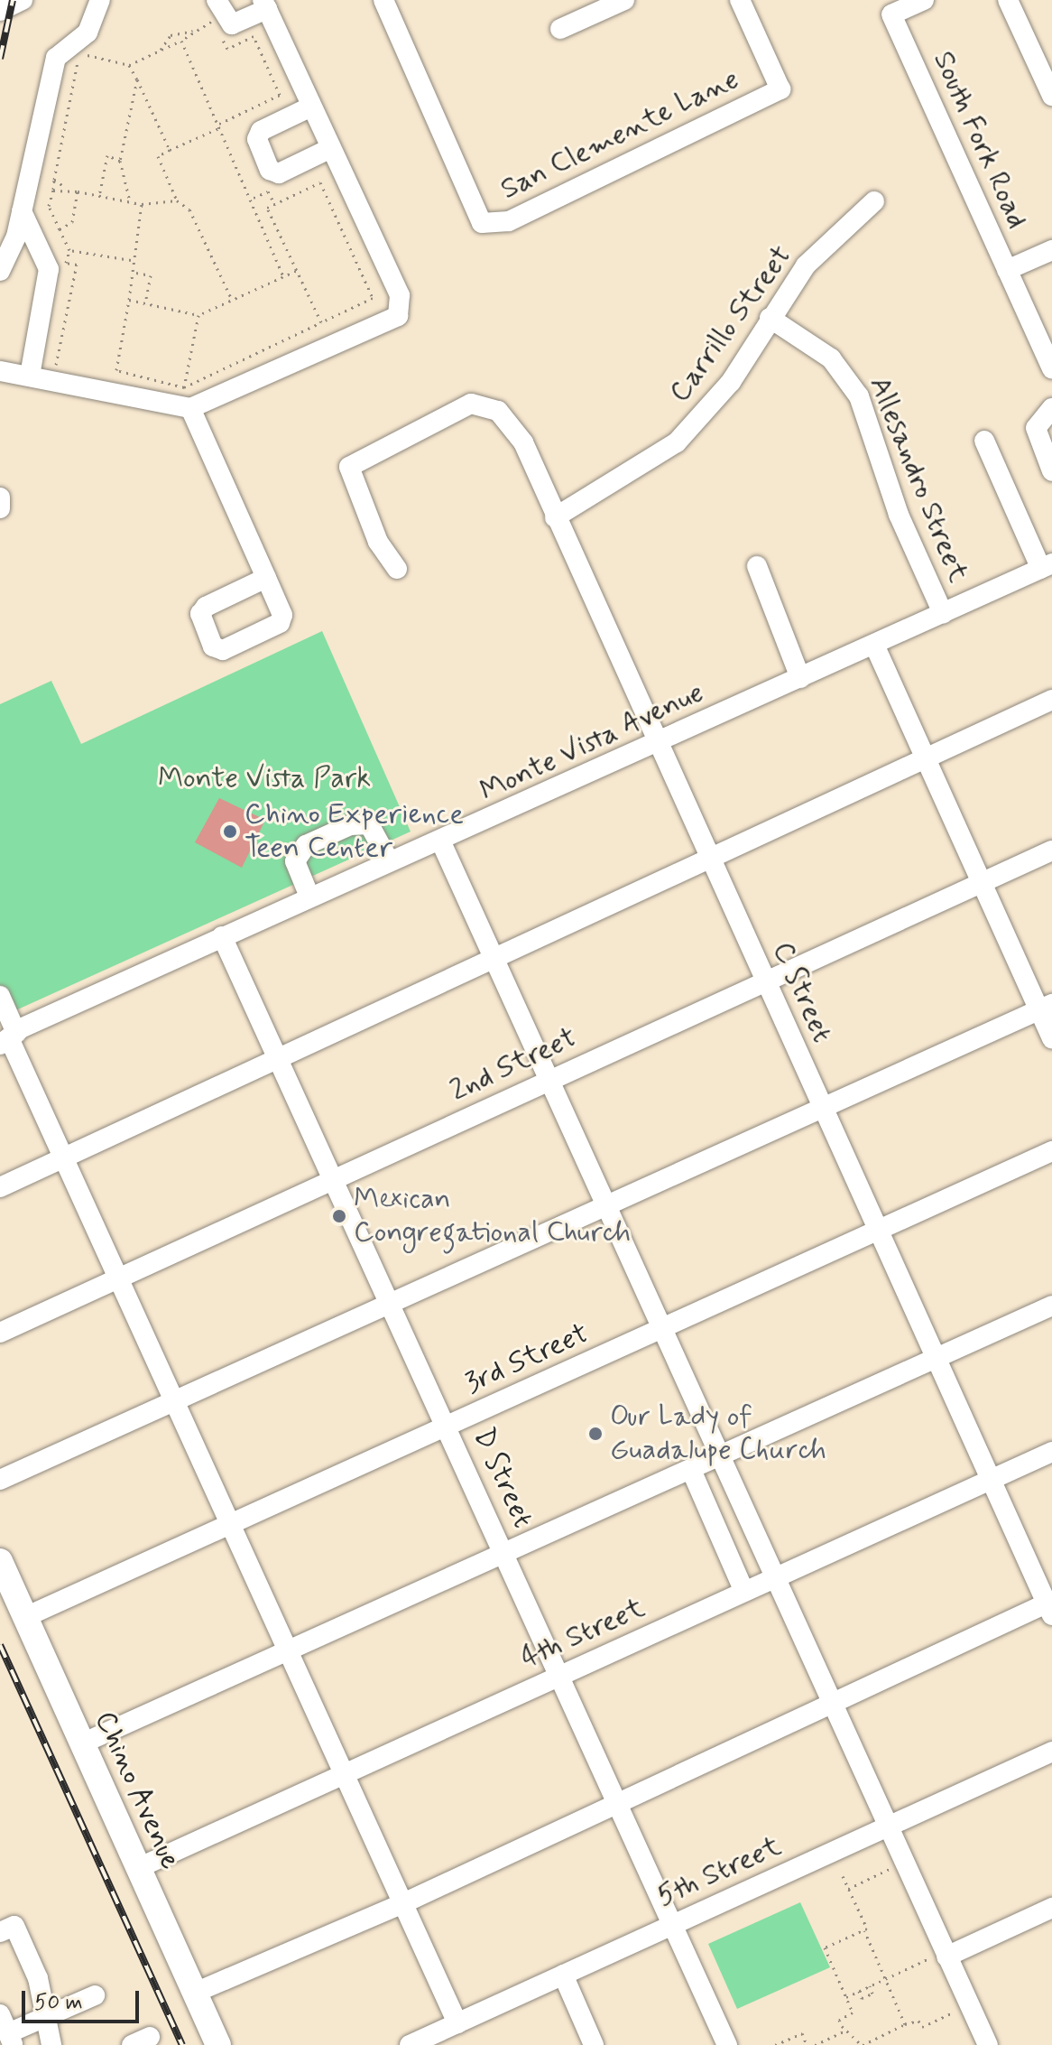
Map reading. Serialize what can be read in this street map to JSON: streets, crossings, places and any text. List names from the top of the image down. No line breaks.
{"streets":{"main road":["Chino Avenue"],"street":["San Clemente Lane","South Fork Road","Carrillo Street","Allesandro Street","Monte Vista Avenue","C Street","2nd Street","3rd Street","D Street","4th Street","5th Street"]},"crossings":[["Carrillo Street","Allesandro Street"],["Carrillo Street","C Street"],["Allesandro Street","Monte Vista Avenue"],["Monte Vista Avenue","C Street"],["Monte Vista Avenue","D Street"],["C Street","2nd Street"],["C Street","3rd Street"],["C Street","4th Street"],["2nd Street","D Street"],["3rd Street","D Street"],["3rd Street","Chino Avenue"],["D Street","4th Street"],["D Street","5th Street"],["4th Street","Chino Avenue"]],"parks":["Monte Vista Park"],"places":["Chino Experience Teen Center","Mexican Congregational Church","Our Lady of Guadalupe Church"],"scale_bar":"50 m"}
